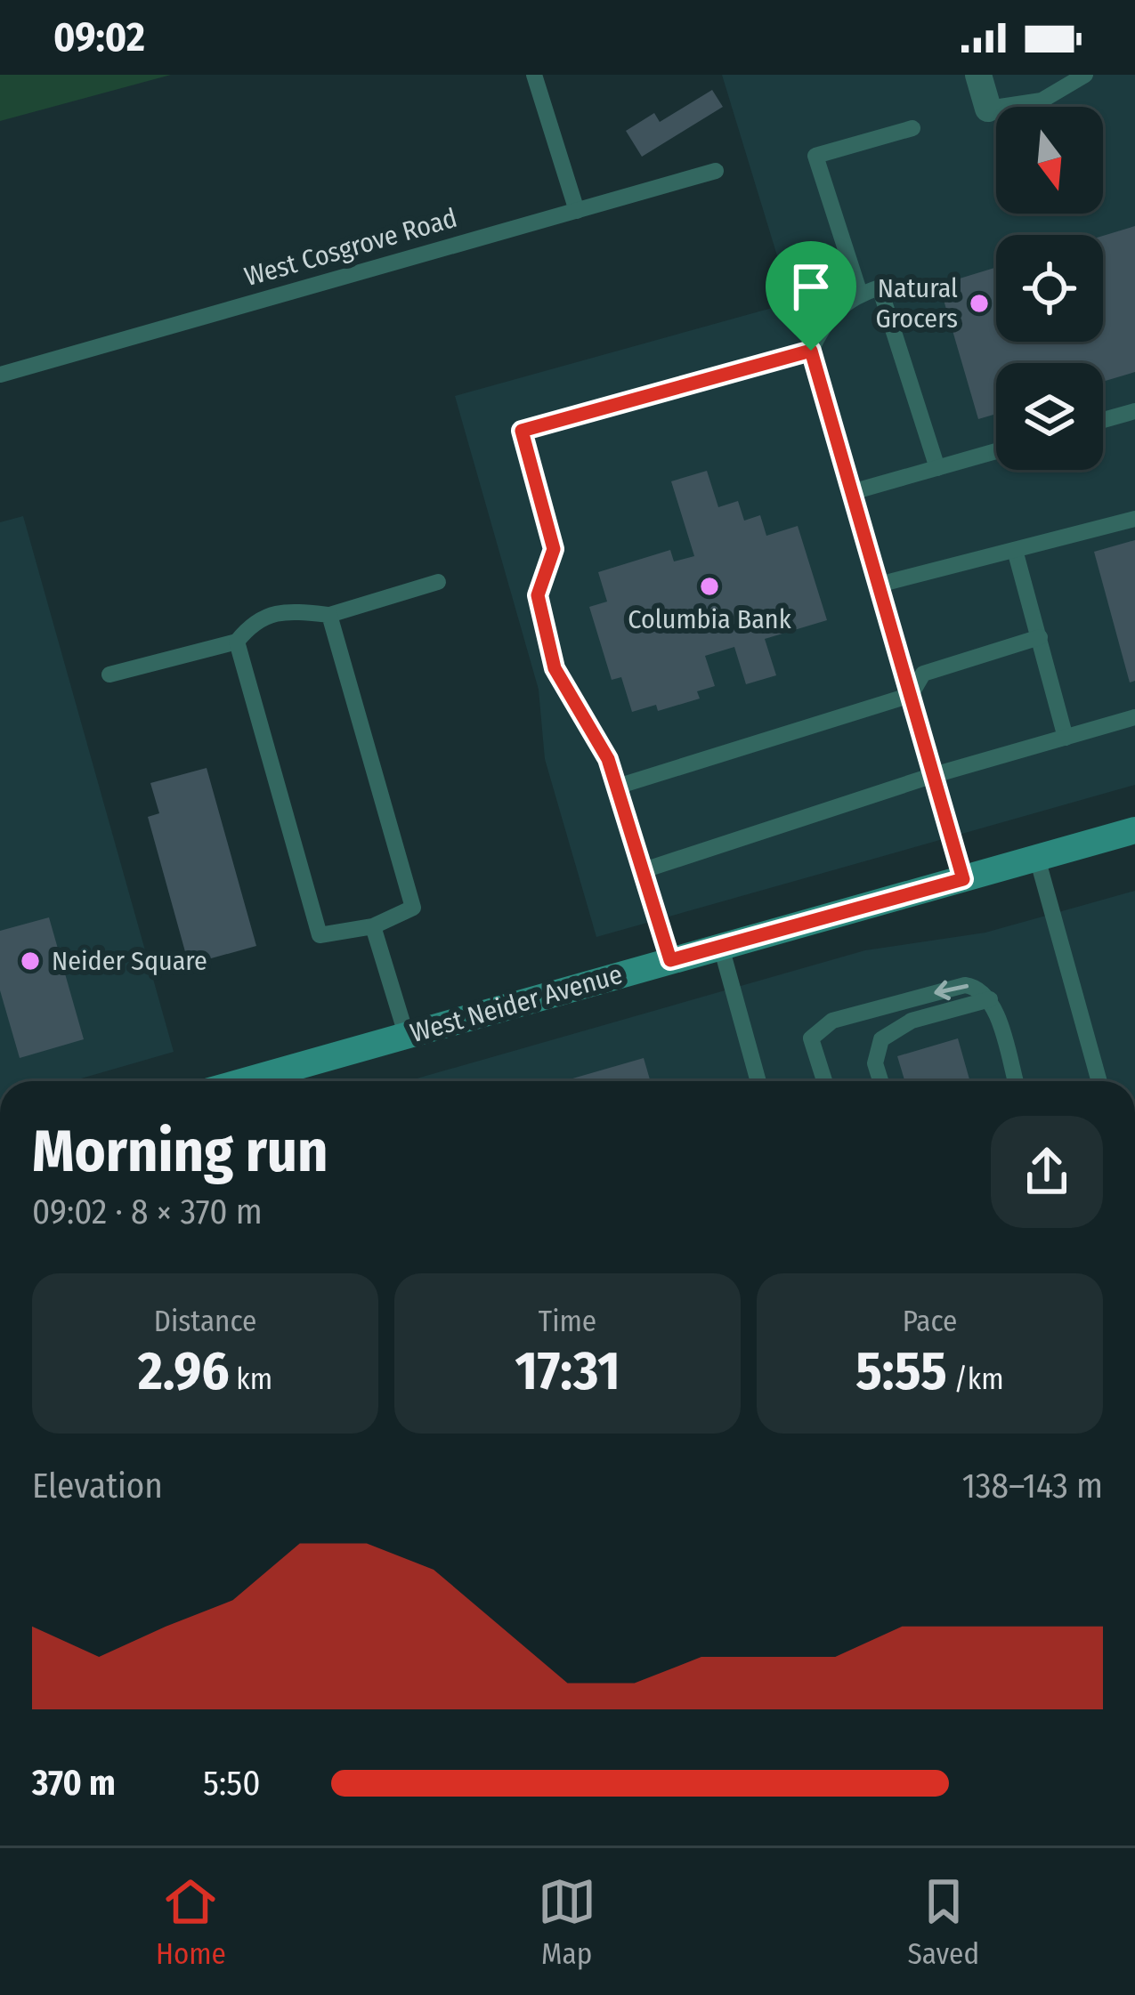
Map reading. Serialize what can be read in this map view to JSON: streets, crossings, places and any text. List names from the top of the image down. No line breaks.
{"streets":{"main road":["West Neider Avenue"],"lane":["West Cosgrove Road"]},"places":["Natural Grocers","Columbia Bank","Neider Square"],"north":"bottom","page":{"status":"09:02","heading":["Morning run","09:02 · 8 × 370 m"],"stats":[["Distance","2.96 km"],["Time","17:31"],["Pace","5:55 /km"]],"chart":["Elevation","138–143 m"],"list":[{"name":"370 m","note":"5:50"}],"tabs":["Home","Map","Saved"]}}
